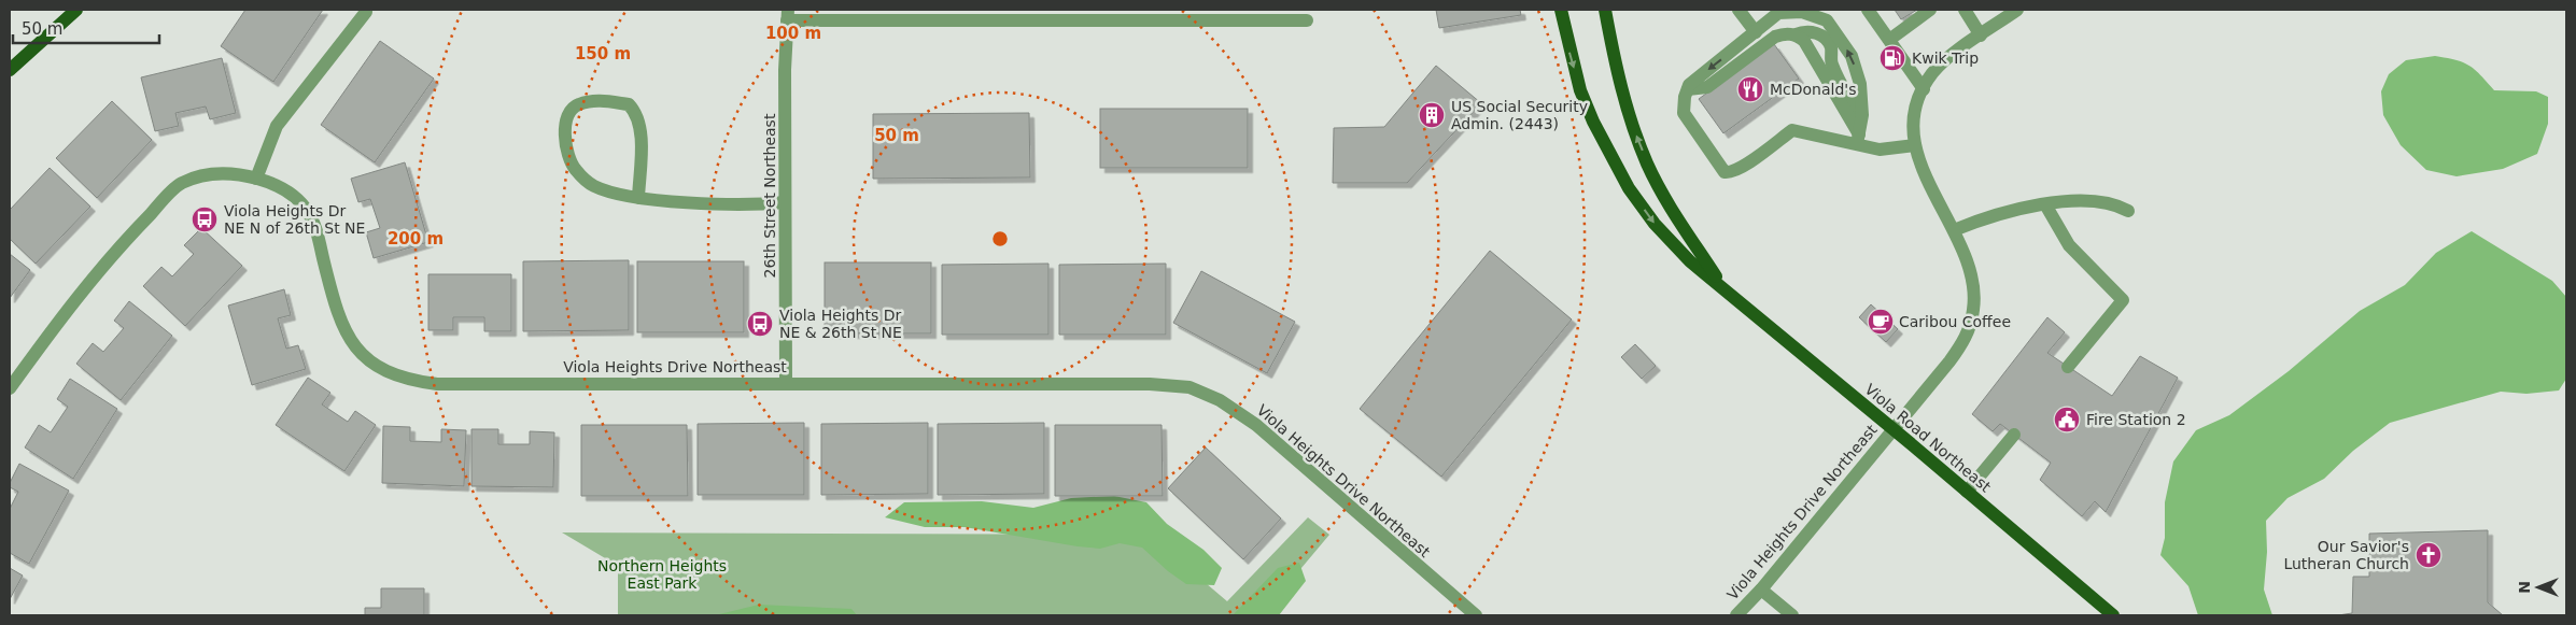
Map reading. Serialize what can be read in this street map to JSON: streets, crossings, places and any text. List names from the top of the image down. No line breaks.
{"streets":{"main road":["Viola Road Northeast"],"street":["26th Street Northeast","Viola Heights Drive Northeast"]},"crossings":[["26th Street Northeast","Viola Heights Drive Northeast"],["Viola Heights Drive Northeast","Viola Road Northeast"]],"parks":["Northern Heights East Park"],"places":{"fuel station":["Kwik Trip"],"restaurant":["McDonald's"],"building":["US Social Security Admin. (2443)"],"bus stop":["Viola Heights Dr NE N of 26th St NE","Viola Heights Dr NE & 26th St NE"],"cafe":["Caribou Coffee"],"public building":["Fire Station 2"],"church":["Our Savior's Lutheran Church"]},"scale_bar":"50 m","north":"left","rings":["100 m","150 m","50 m","200 m"]}
